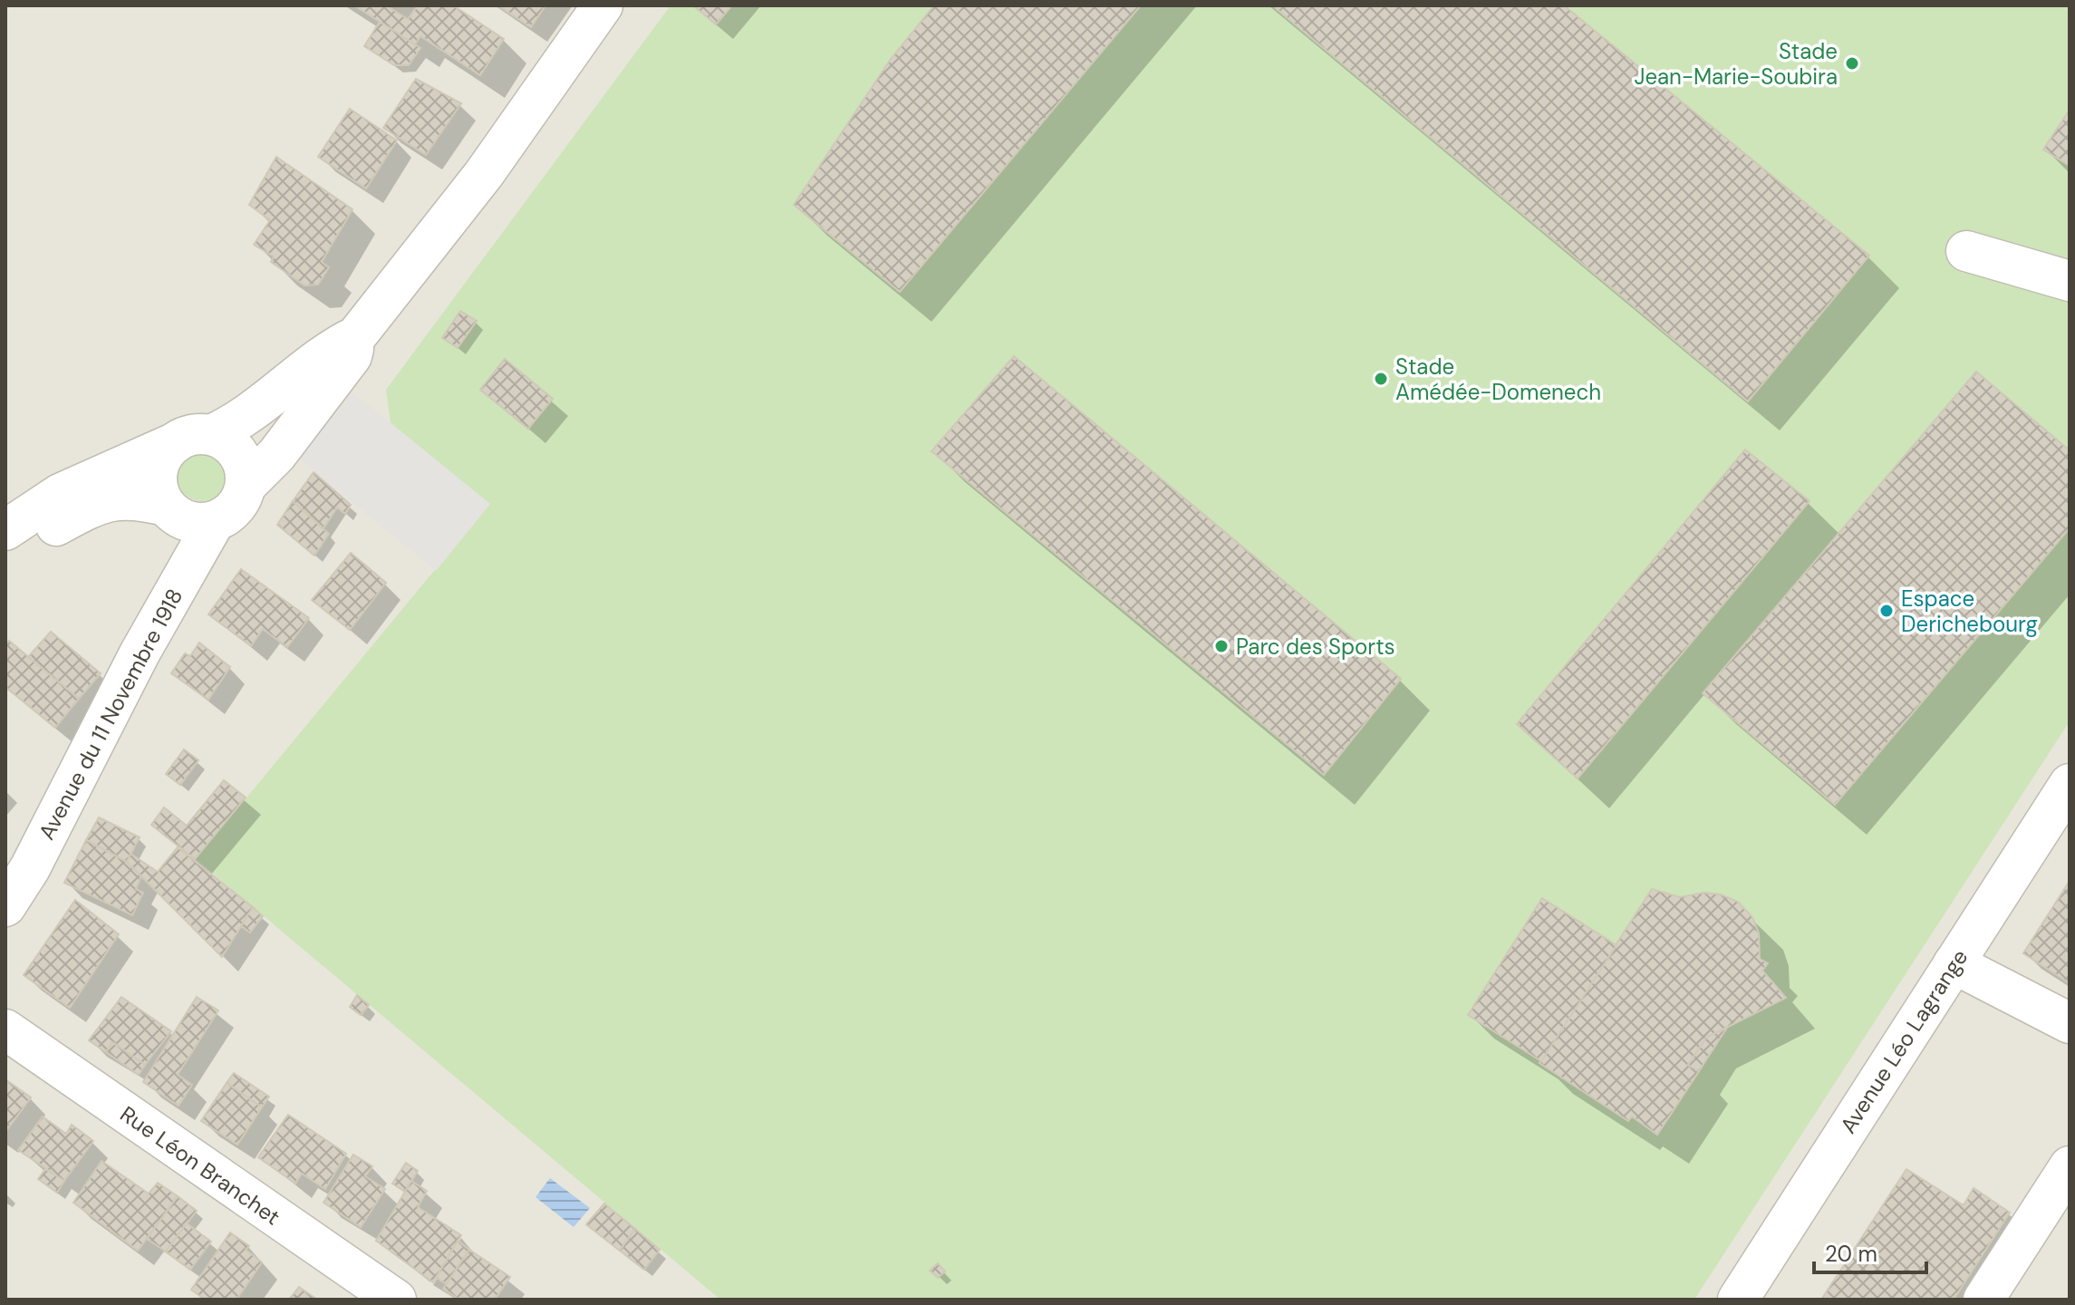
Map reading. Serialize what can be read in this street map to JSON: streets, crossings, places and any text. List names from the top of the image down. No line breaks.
{"streets":{"street":["Avenue du 11 Novembre 1918","Avenue Léo Lagrange","Rue Léon Branchet"]},"places":["Stade Jean-Marie-Soubira","Stade Amédée-Domenech","Espace Derichebourg","Parc des Sports"],"scale_bar":"20 m"}
